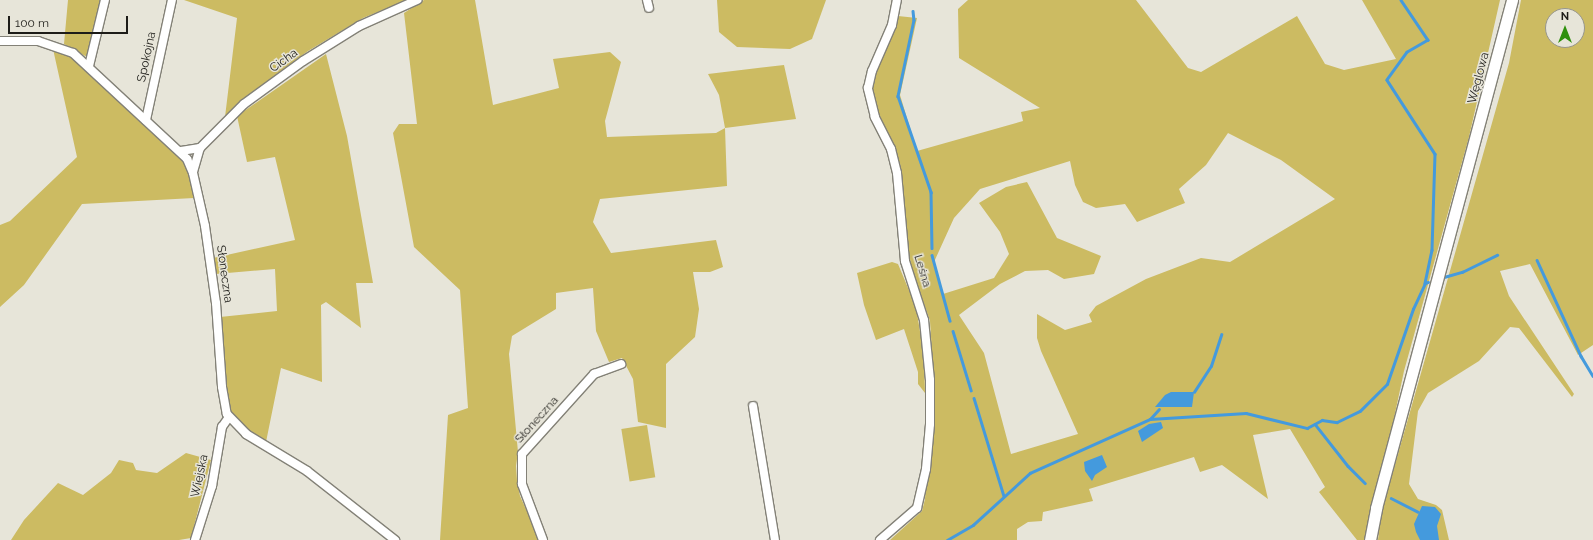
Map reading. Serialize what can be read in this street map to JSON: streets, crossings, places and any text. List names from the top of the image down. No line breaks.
{"streets":{"street":["Spokojna","Cicha","Węglowa","Leśna","Słoneczna","Wiejska"]},"crossings":[["Spokojna","Słoneczna"],["Cicha","Słoneczna"],["Słoneczna","Wiejska"]],"scale_bar":"100 m","north":"top"}
